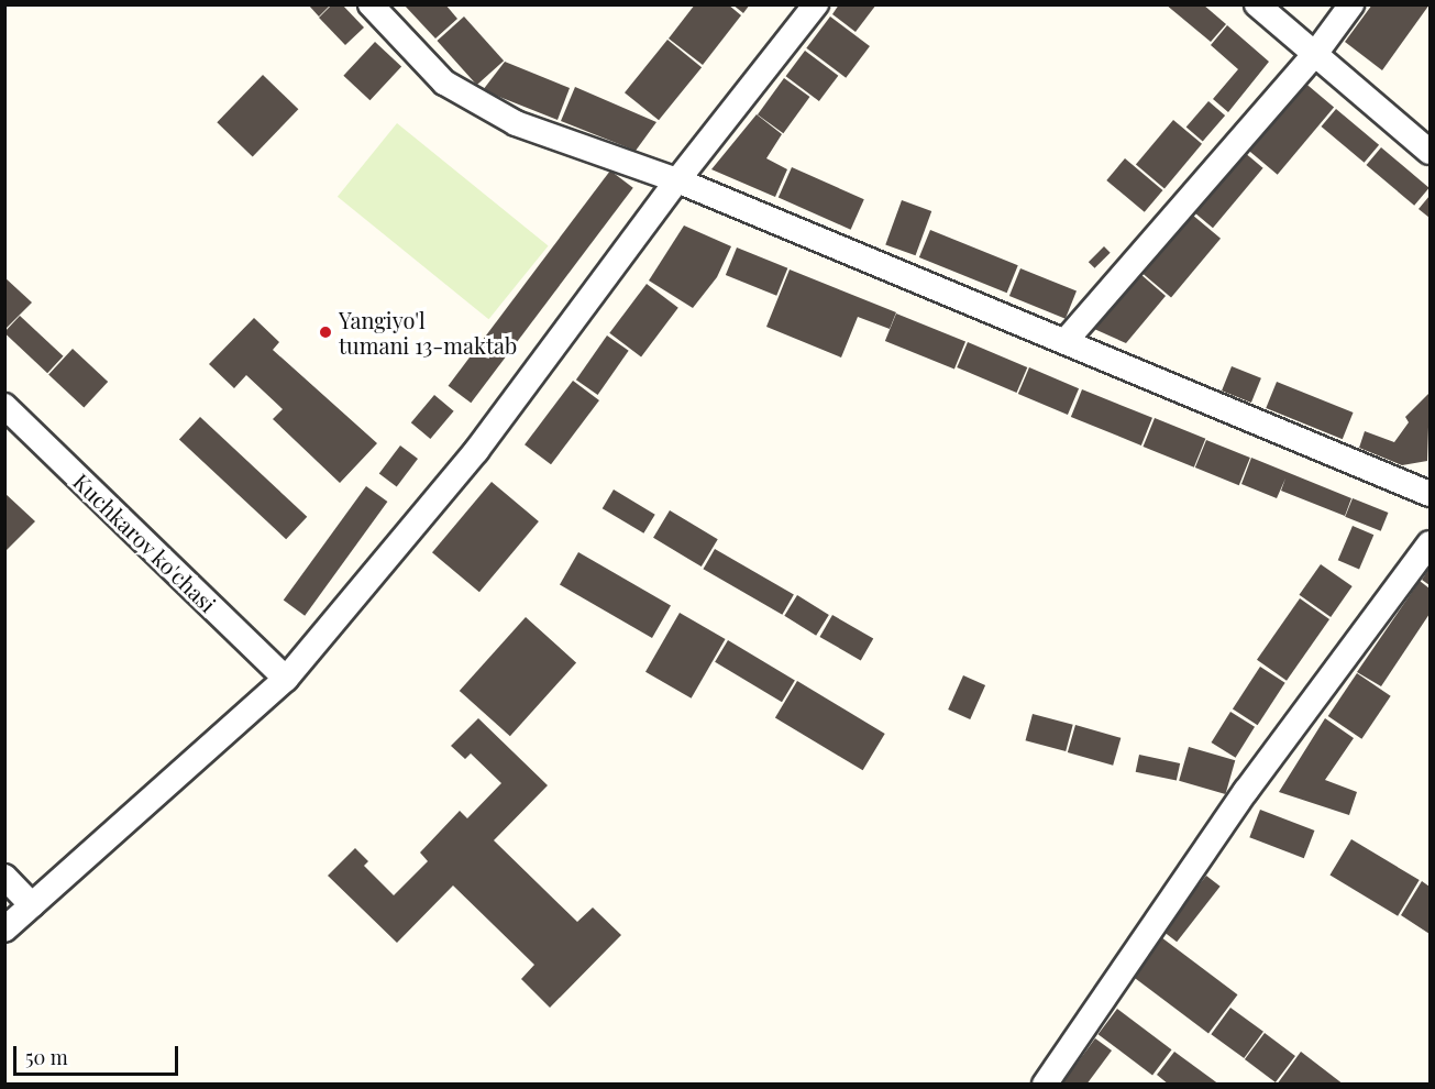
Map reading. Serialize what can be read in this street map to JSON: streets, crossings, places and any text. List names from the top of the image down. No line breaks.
{"streets":{"street":["Kuchkarov ko'chasi"]},"places":["Yangiyo'l tumani 13-maktab"],"scale_bar":"50 m"}
